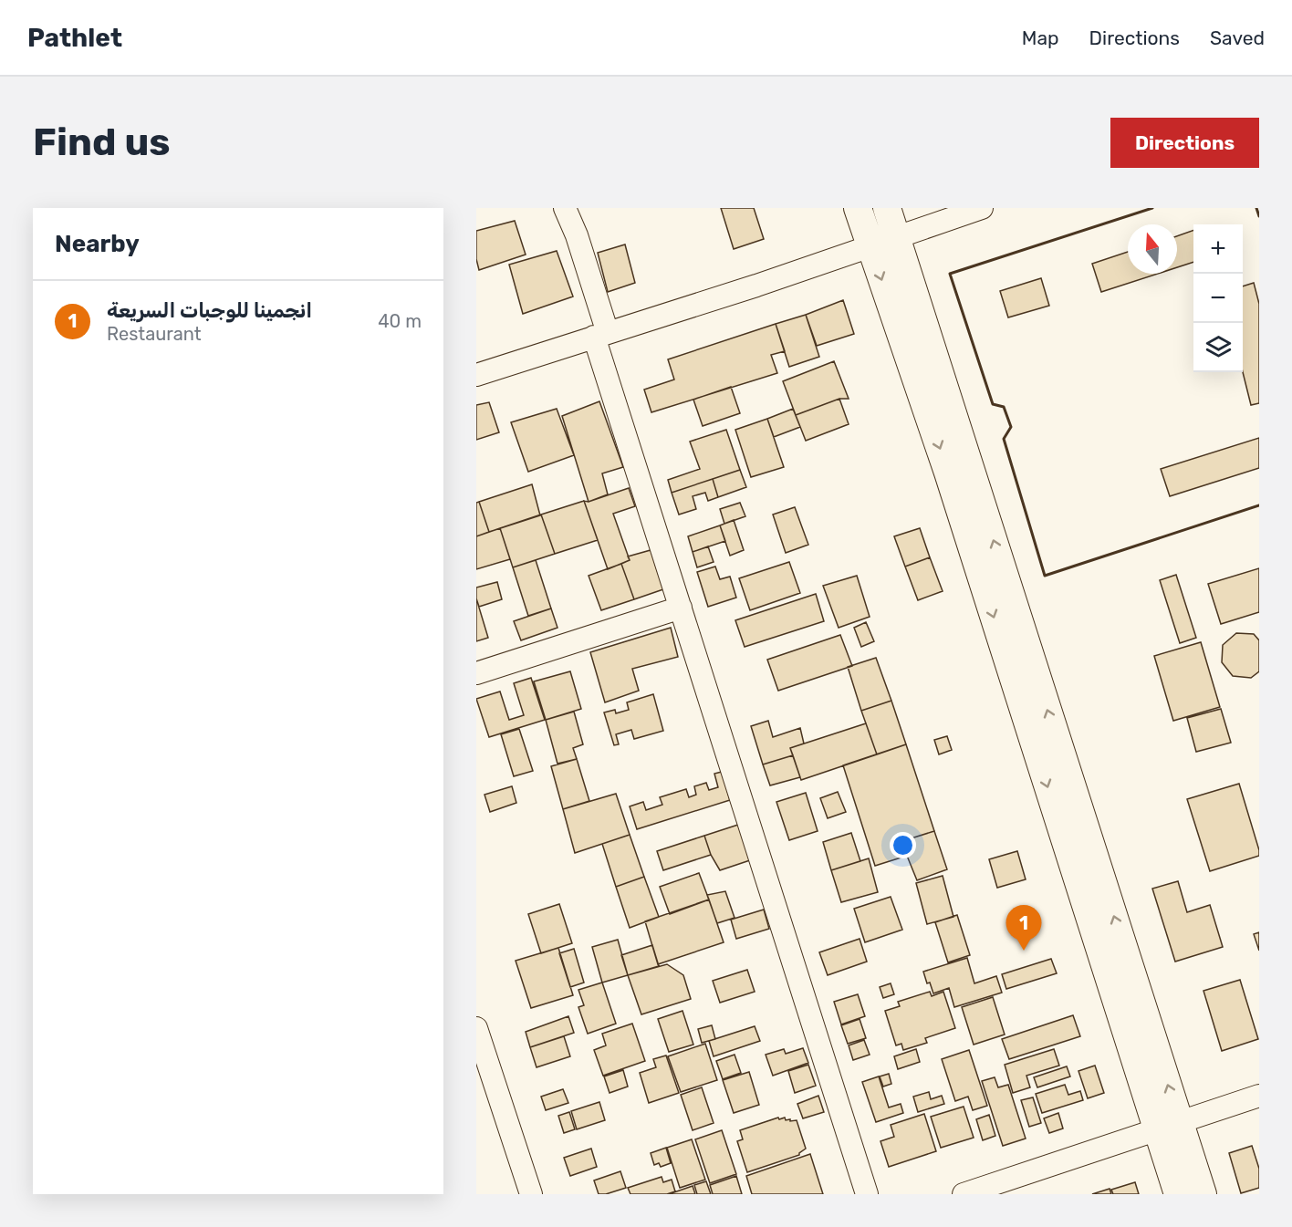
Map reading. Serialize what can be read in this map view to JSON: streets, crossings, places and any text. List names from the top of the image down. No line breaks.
{"north":"top","page":{"header":"Pathlet","nav":["Map","Directions","Saved"],"buttons":"Directions","title":"Find us","heading":"Nearby","map_buttons":["+","−"],"list":[{"mark":"1","name":"انجمينا للوجبات السريعة","note":"Restaurant","value":"40 m"}],"pins":"1"}}
